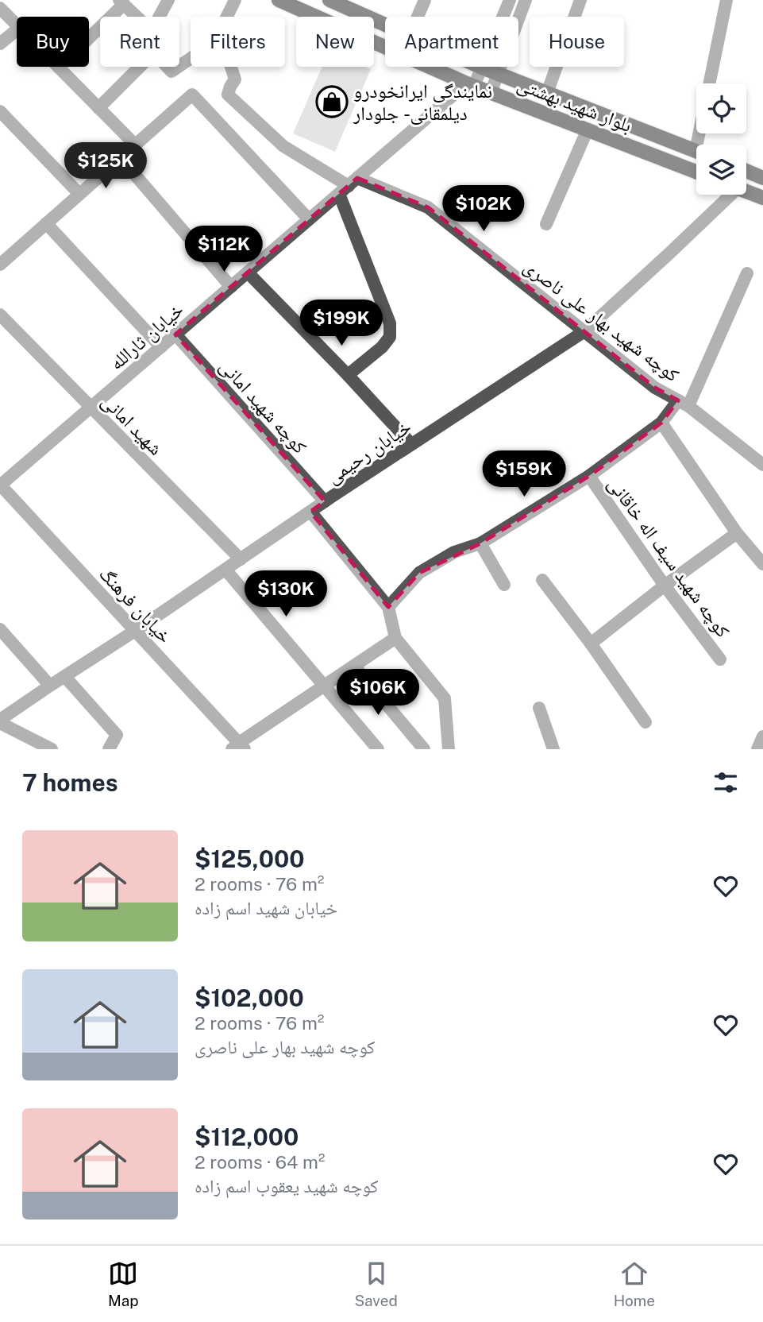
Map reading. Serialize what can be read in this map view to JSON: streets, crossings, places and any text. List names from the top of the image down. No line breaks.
{"streets":{"main road":["بلوار شهید بهشتی"],"street":["کوچه شهید بهار علی ناصری","خیابان ثارالله","کوچه شهید امانی","شهید امانی","خیابان رحیمی","کوچه شهید سیف اله خاقانی","خیابان فرهنگ"]},"crossings":[["بلوار شهید بهشتی","خیابان ثارالله"],["کوچه شهید بهار علی ناصری","خیابان ثارالله"],["کوچه شهید بهار علی ناصری","خیابان رحیمی"],["خیابان ثارالله","کوچه شهید امانی"],["خیابان ثارالله","شهید امانی"],["خیابان ثارالله","خیابان فرهنگ"],["کوچه شهید امانی","خیابان رحیمی"],["شهید امانی","خیابان رحیمی"],["خیابان رحیمی","خیابان فرهنگ"]],"places":{"shop":["نمایندگی ایرانخودرو دیلمقانی - جلودار"]},"page":{"chip":["Buy","Rent","Filters","New","Apartment","House"],"price":["$125K","$102K","$112K","$199K","$159K","$130K","$106K"],"heading":"7 homes","list":[{"name":"$125,000","note":"2 rooms · 76 m² · خیابان شهید اسم زاده"},{"name":"$102,000","note":"2 rooms · 76 m² · کوچه شهید بهار علی ناصری"},{"name":"$112,000","note":"2 rooms · 64 m² · کوچه شهید یعقوب اسم زاده"}],"tabs":["Map","Saved","Home"]}}
